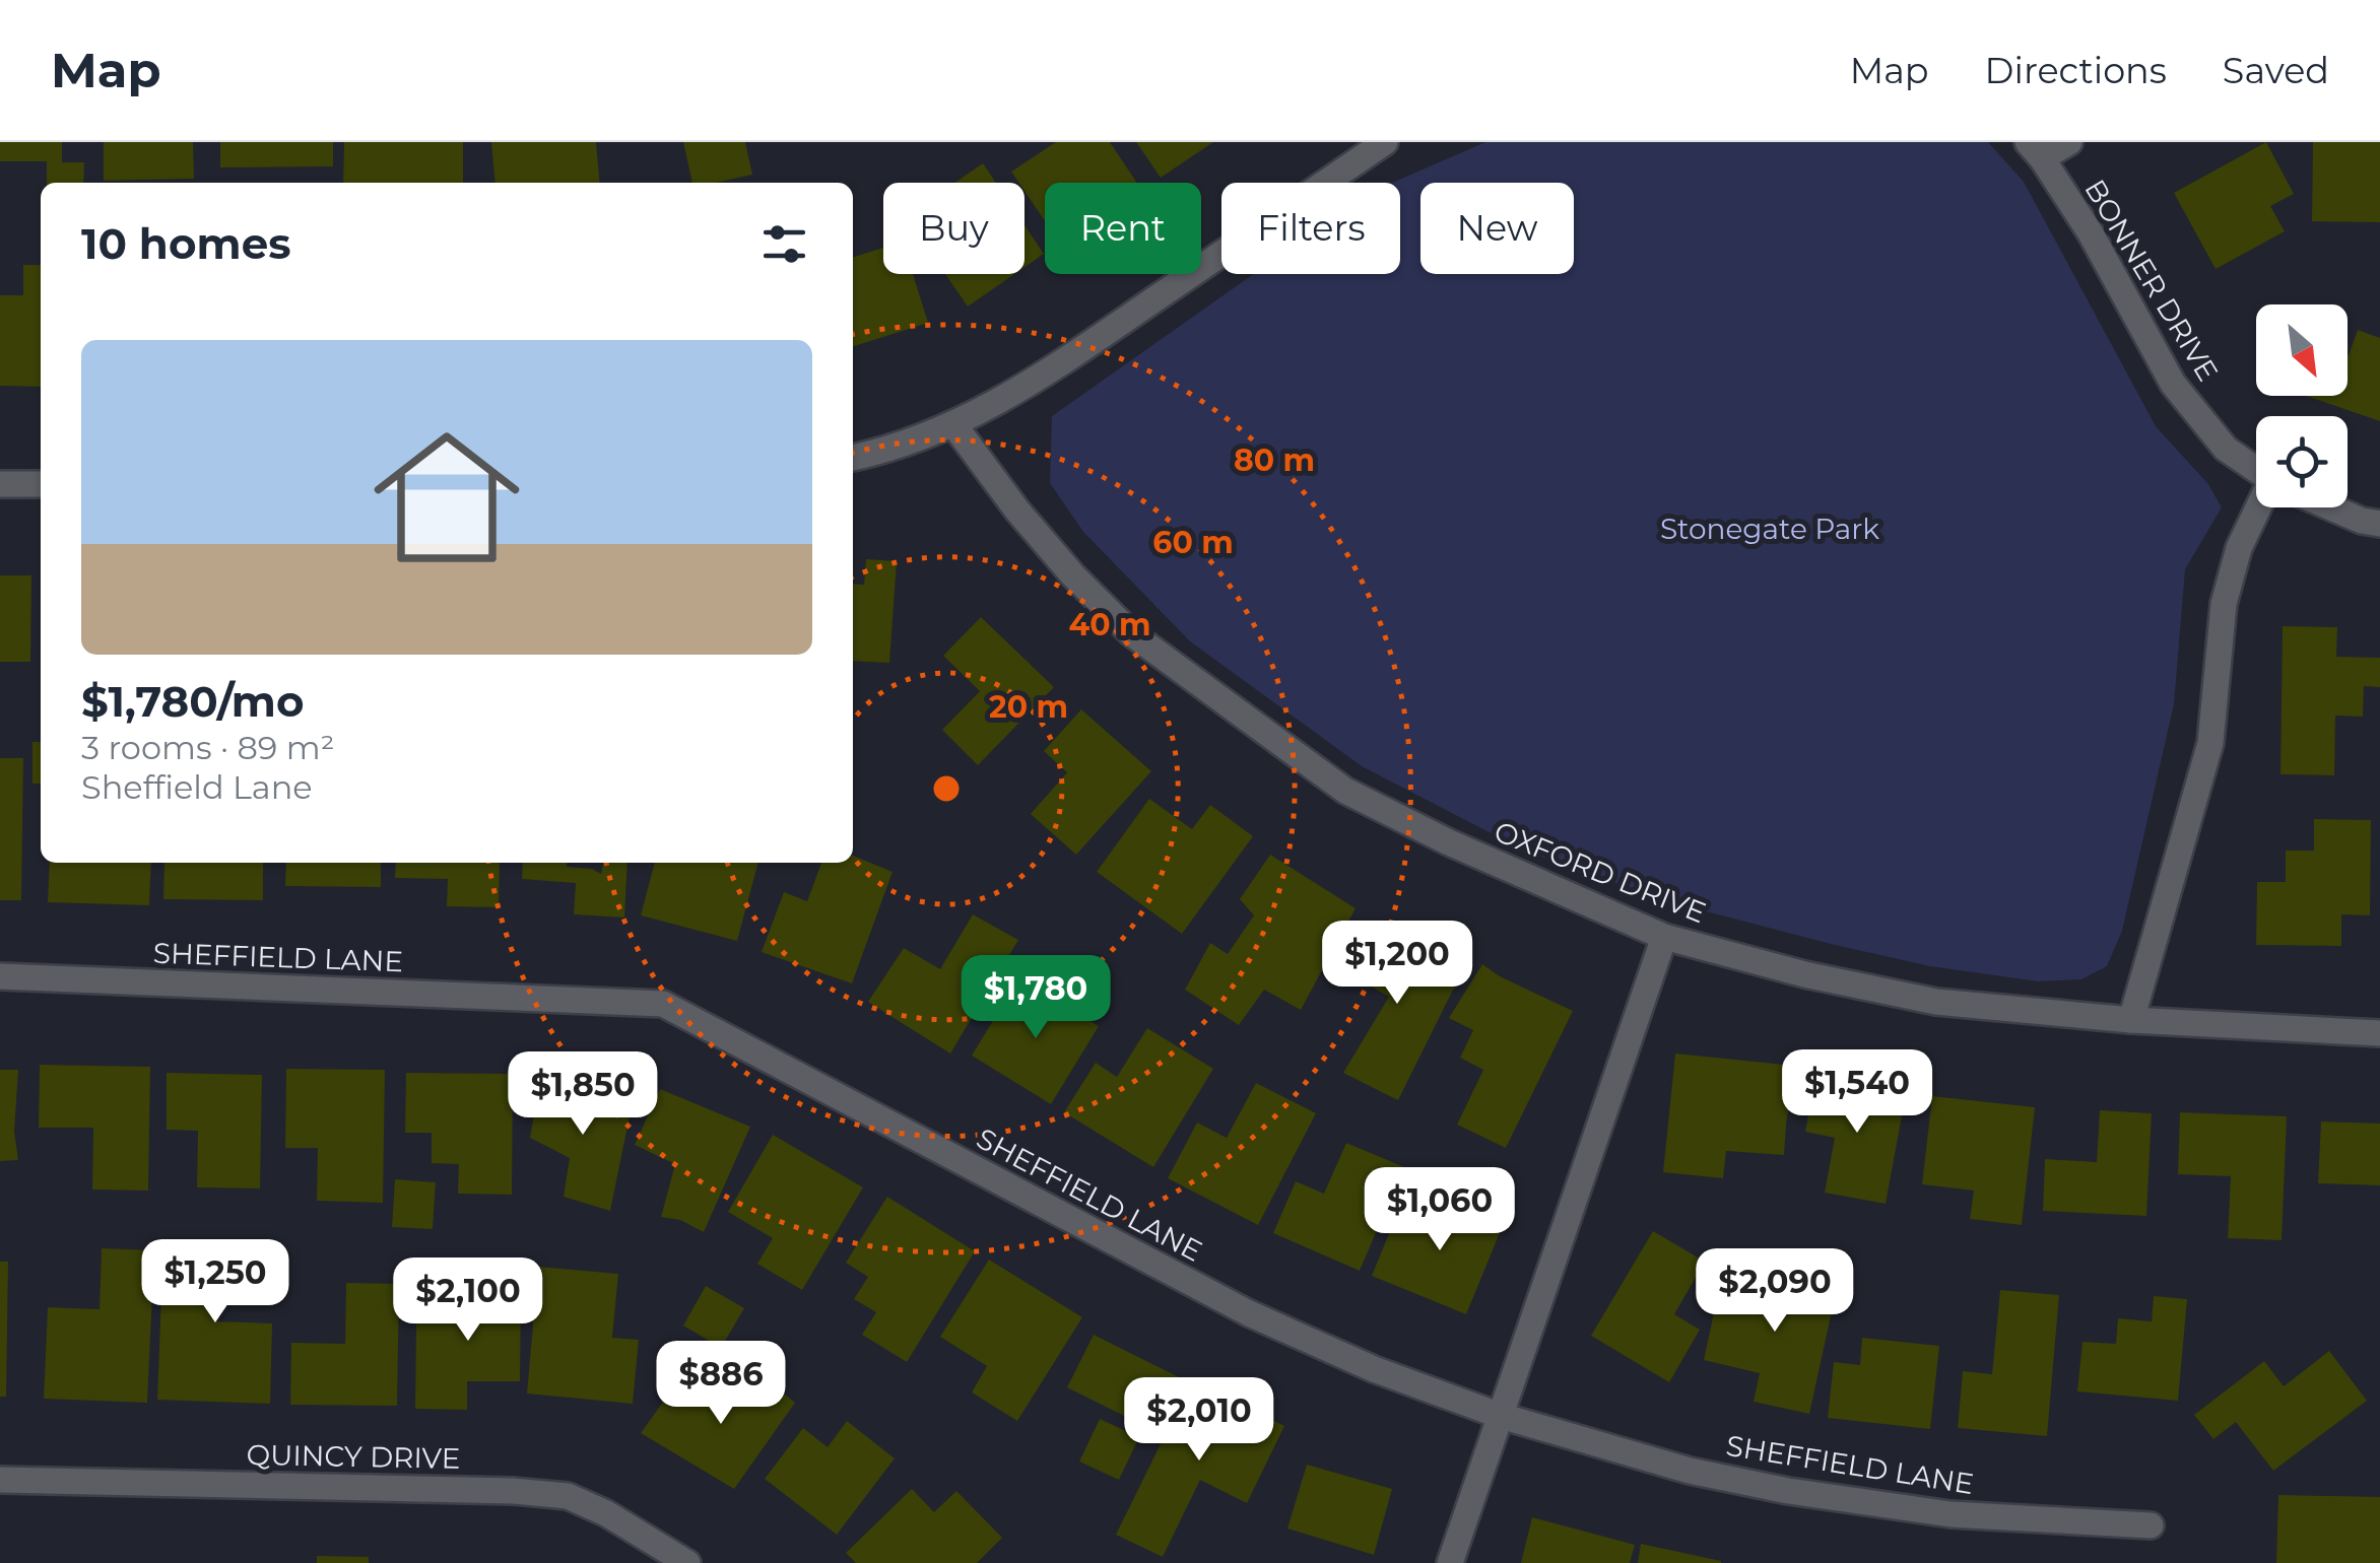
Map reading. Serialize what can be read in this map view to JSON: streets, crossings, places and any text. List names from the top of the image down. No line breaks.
{"streets":{"street":["BONNER DRIVE","OXFORD DRIVE","SHEFFIELD LANE","QUINCY DRIVE"]},"parks":["Stonegate Park"],"north":"bottom right","page":{"header":"Map","nav":["Map","Directions","Saved"],"chip":["Buy","Rent","Filters","New"],"heading":"10 homes","list":[{"name":"$1,780/mo","note":"3 rooms · 89 m² · Sheffield Lane"}],"price":["$1,200","$1,780","$1,540","$1,850","$1,060","$1,250","$2,090","$2,100","$886","$2,010"]},"rings":["80 m","60 m","40 m","20 m"]}
